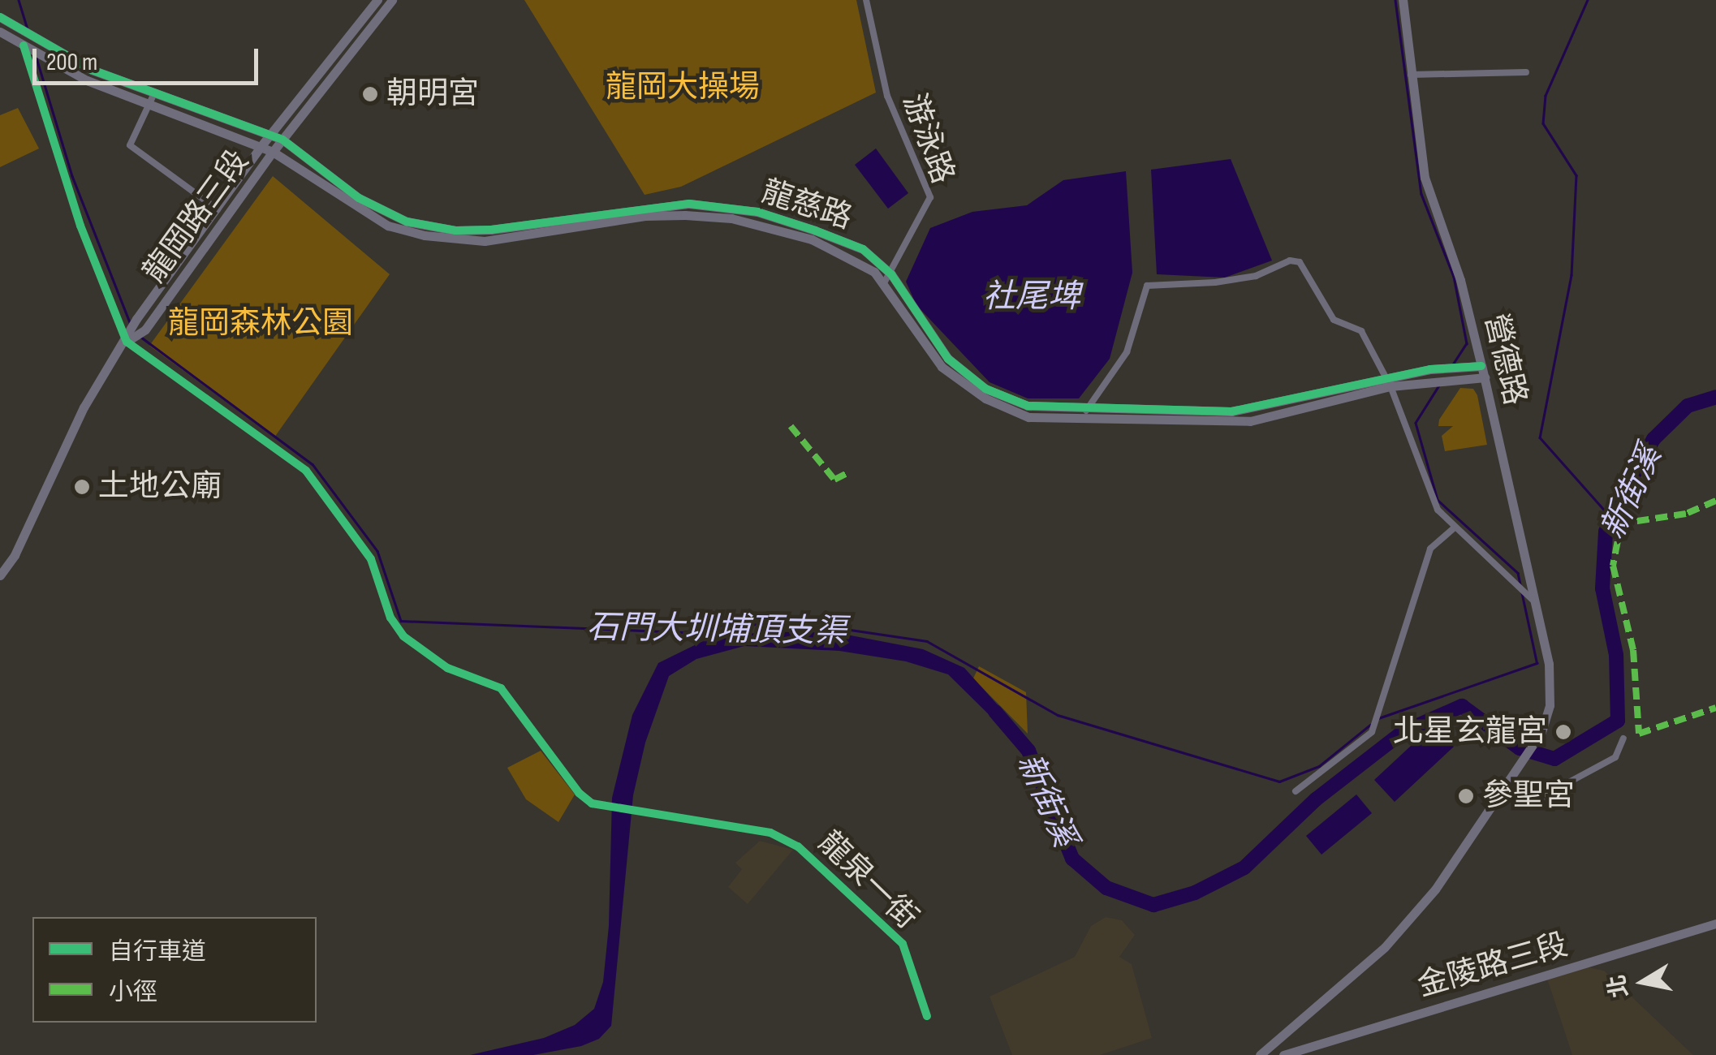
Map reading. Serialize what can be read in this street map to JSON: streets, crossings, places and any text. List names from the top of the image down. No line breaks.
{"streets":{"street":["游泳路","龍慈路","龍岡路三段","營德路","龍泉一街","金陵路三段"]},"crossings":[["游泳路","龍慈路"],["龍慈路","龍岡路三段"],["龍慈路","營德路"],["龍岡路三段","龍泉一街"]],"water":["社尾埤","新街溪","石門大圳埔頂支渠"],"parks":["龍岡大操場","龍岡森林公園"],"places":["朝明宮","土地公廟","北星玄龍宮","參聖宮"],"legend":["自行車道","小徑"],"scale_bar":"200 m","north":"left"}
